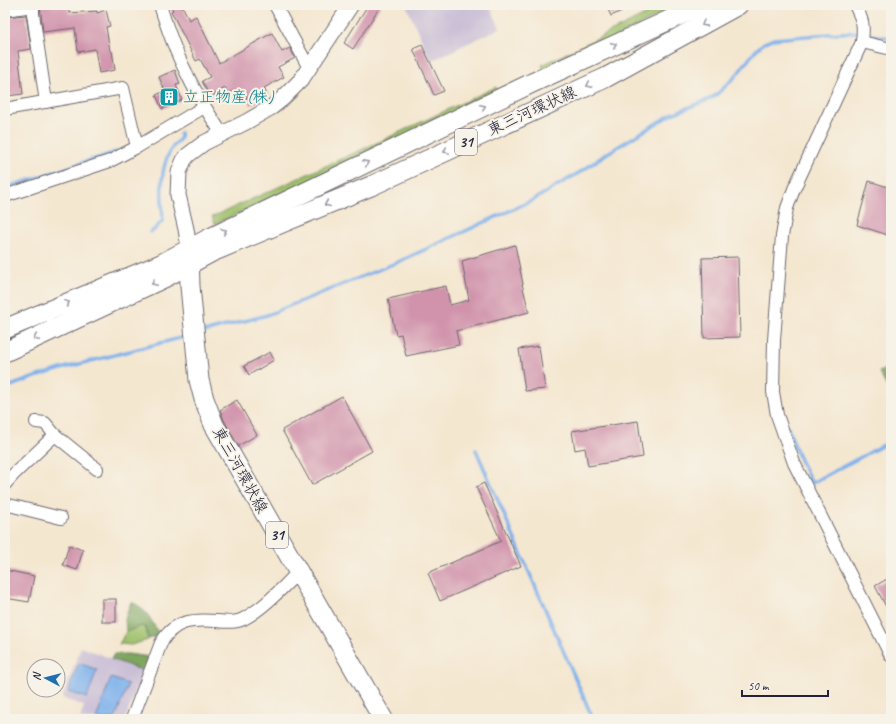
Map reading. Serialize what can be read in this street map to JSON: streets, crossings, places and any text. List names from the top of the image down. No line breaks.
{"streets":{"main road":["東三河環状線","31"]},"places":{"building":["立正物産(株)"]},"scale_bar":"50 m","north":"left"}
